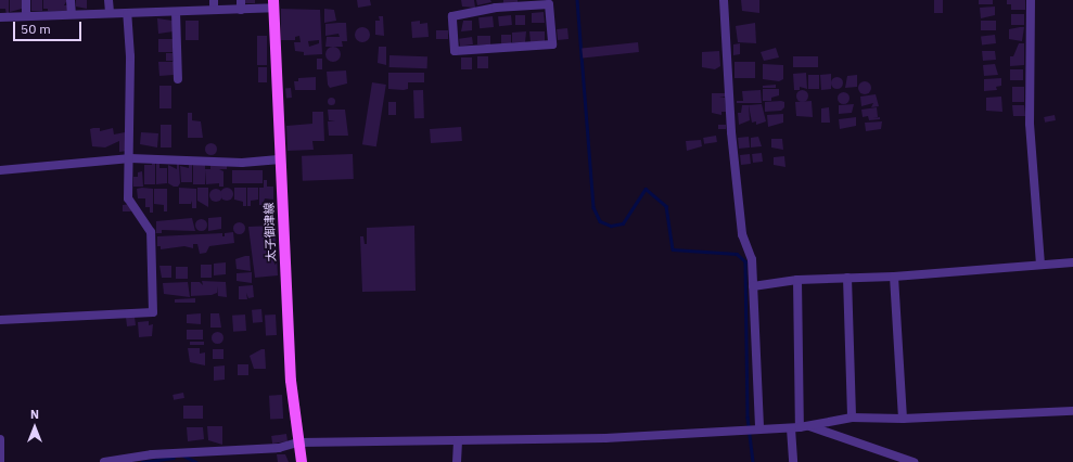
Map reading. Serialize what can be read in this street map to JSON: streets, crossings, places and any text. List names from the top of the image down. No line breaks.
{"streets":{"main road":["太子御津線"]},"scale_bar":"50 m","north":"top"}
